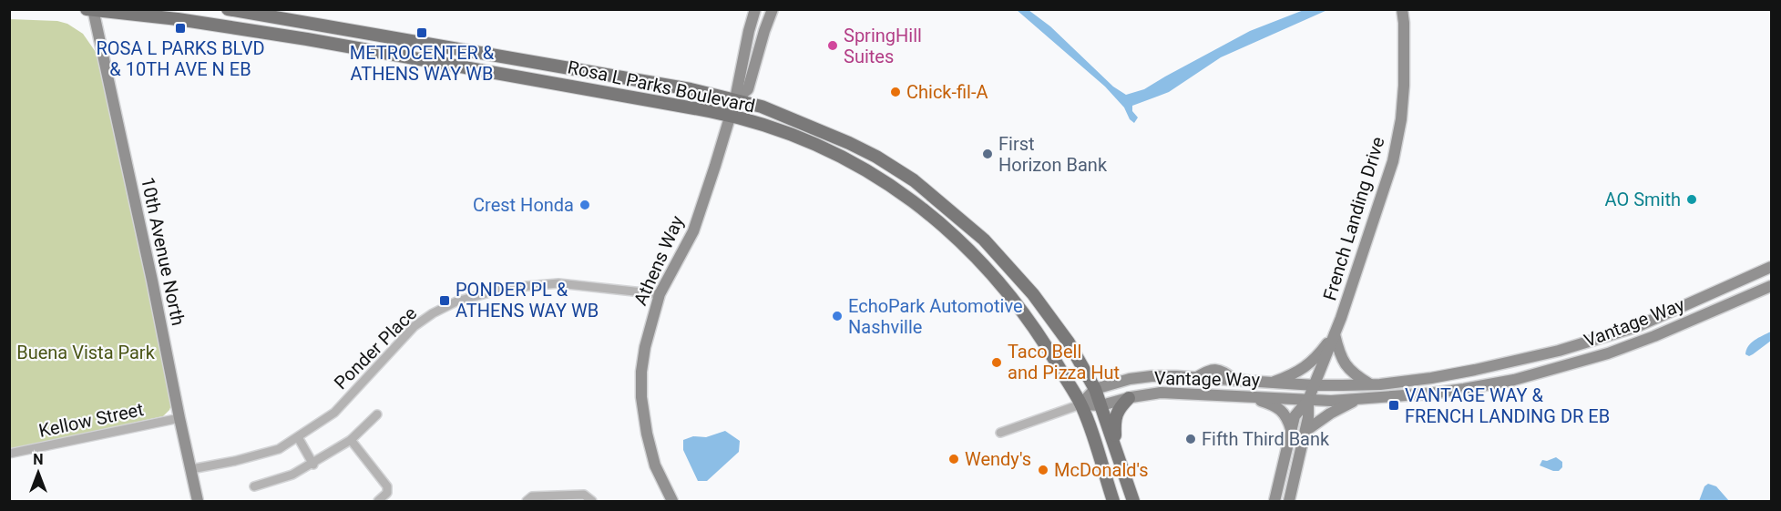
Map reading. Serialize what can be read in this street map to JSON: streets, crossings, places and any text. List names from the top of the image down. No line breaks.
{"streets":{"main road":["Rosa L Parks Boulevard"],"street":["French Landing Drive","10th Avenue North","Athens Way","Vantage Way","Ponder Place","Kellow Street"]},"crossings":[["Rosa L Parks Boulevard","10th Avenue North"],["Rosa L Parks Boulevard","Athens Way"],["Rosa L Parks Boulevard","Vantage Way"],["French Landing Drive","Vantage Way"],["10th Avenue North","Ponder Place"],["10th Avenue North","Kellow Street"],["Athens Way","Ponder Place"]],"parks":["Buena Vista Park"],"places":{"transit":["ROSA L PARKS BLVD & 10TH AVE N EB","METROCENTER & ATHENS WAY WB","PONDER PL & ATHENS WAY WB","VANTAGE WAY & FRENCH LANDING DR EB"],"other":["SpringHill Suites","Chick-fil-A","First Horizon Bank","AO Smith","Crest Honda","EchoPark Automotive Nashville","Taco Bell and Pizza Hut","Fifth Third Bank","Wendy's","McDonald's"]},"north":"top"}
